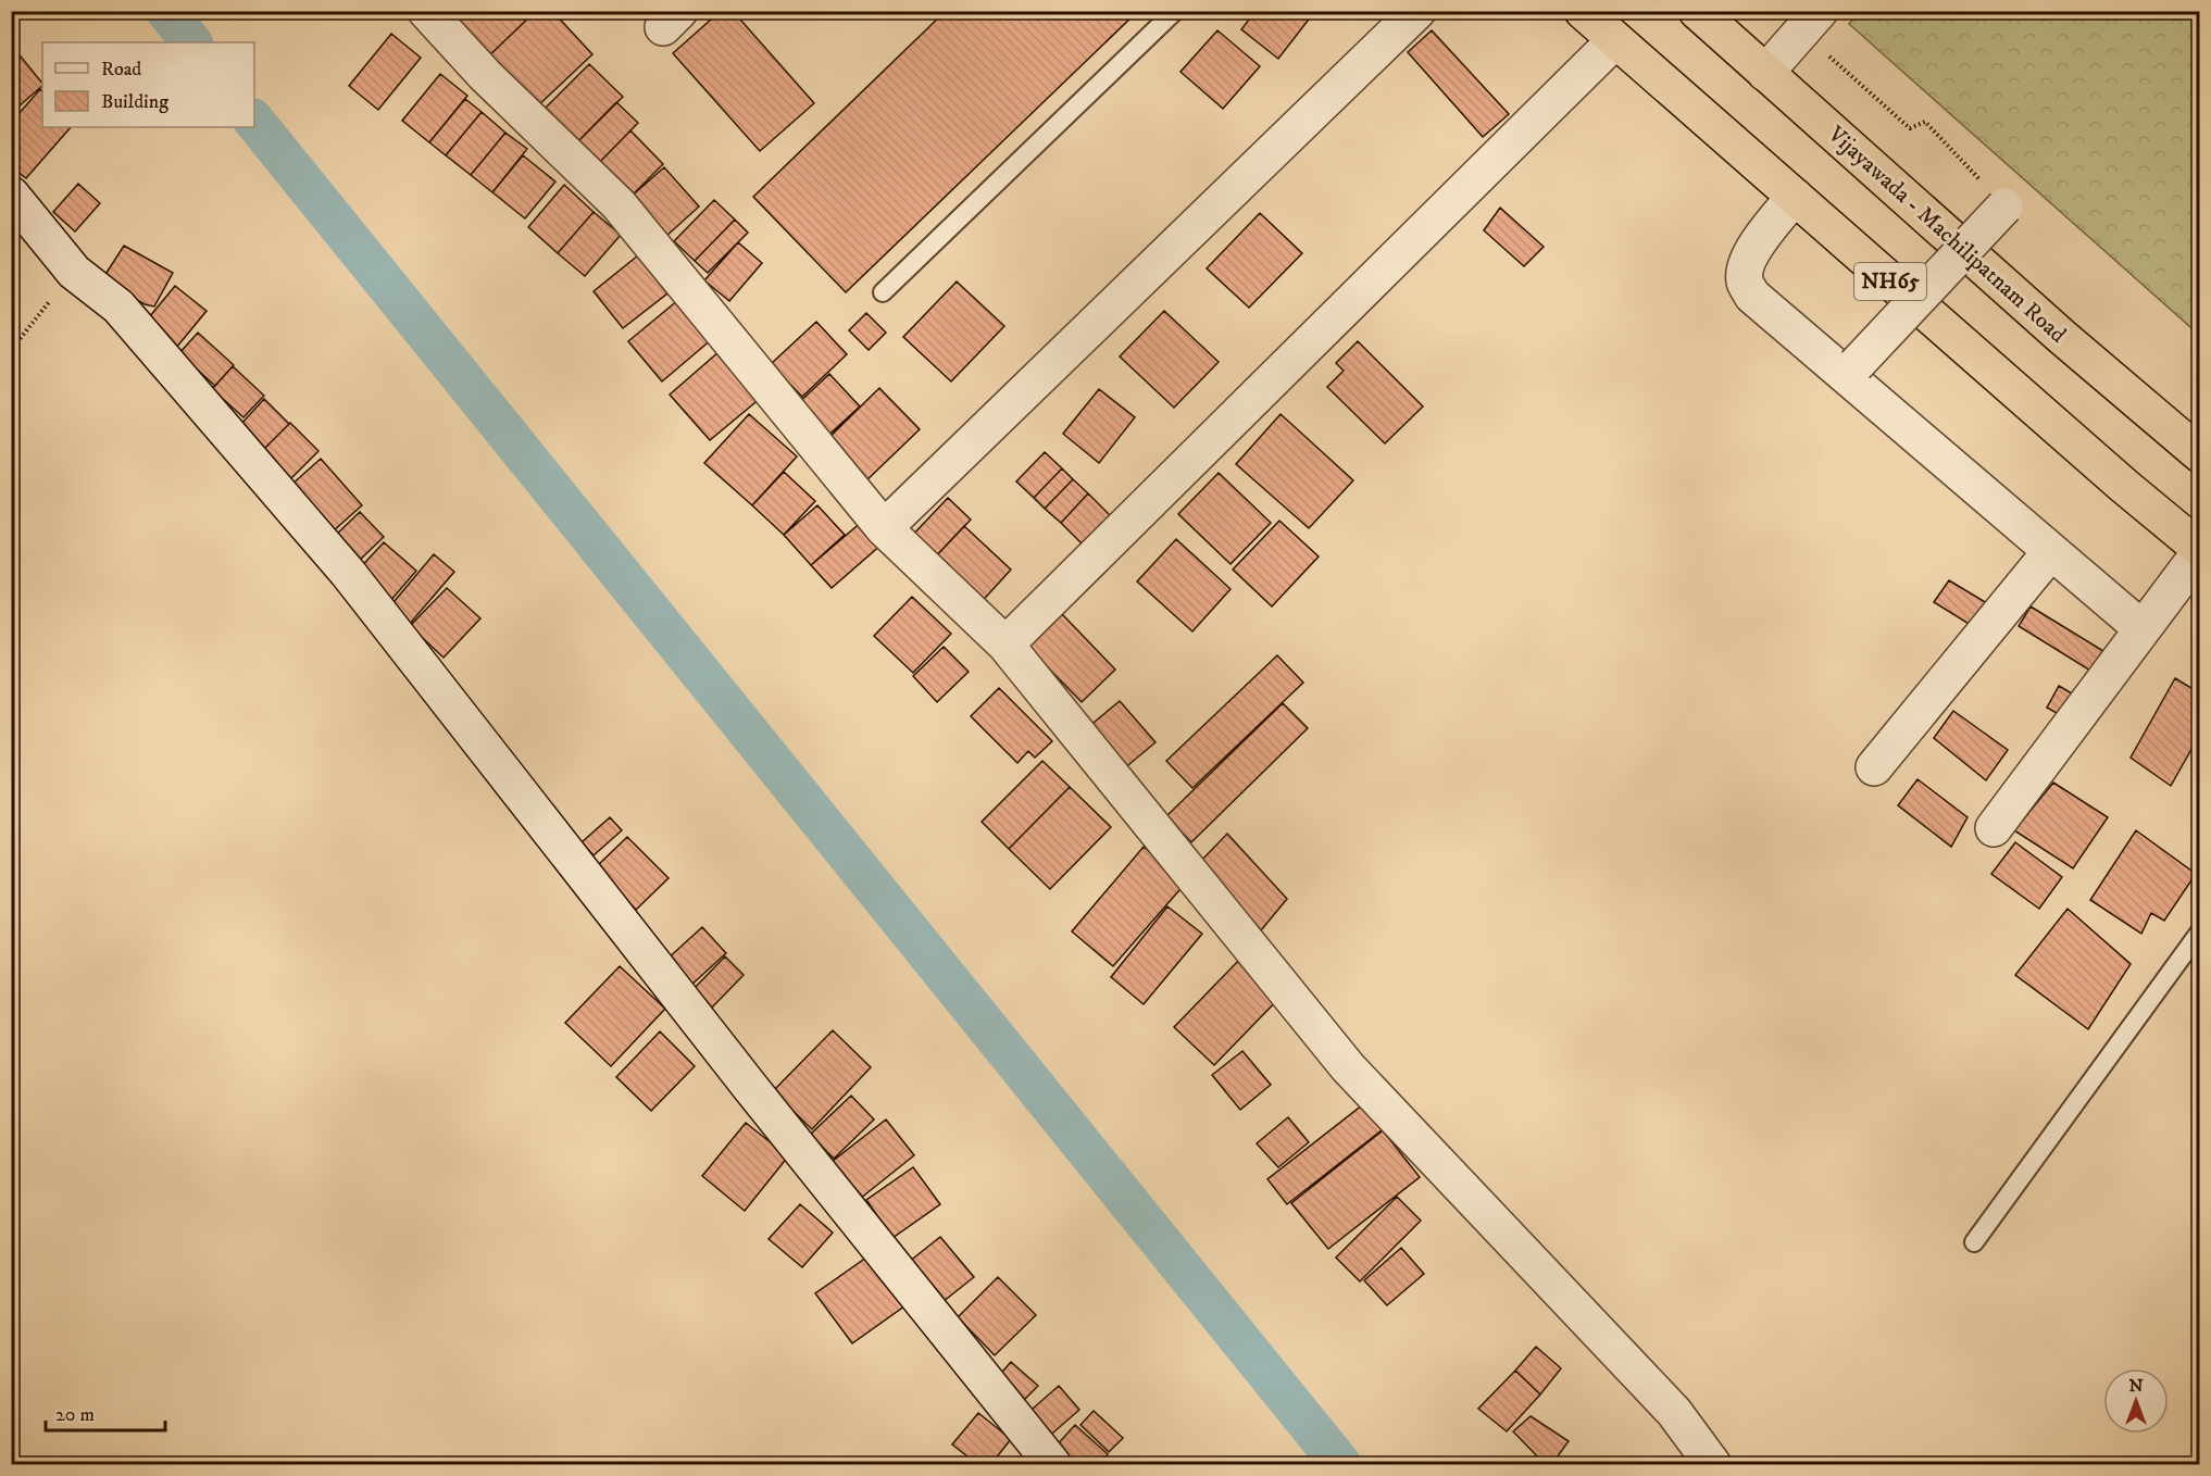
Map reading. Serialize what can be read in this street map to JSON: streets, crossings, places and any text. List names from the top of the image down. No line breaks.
{"streets":{"highway":["Vijayawada - Machilipatnam Road","NH65"]},"legend":["Road","Building"],"scale_bar":"20 m","north":"top"}
